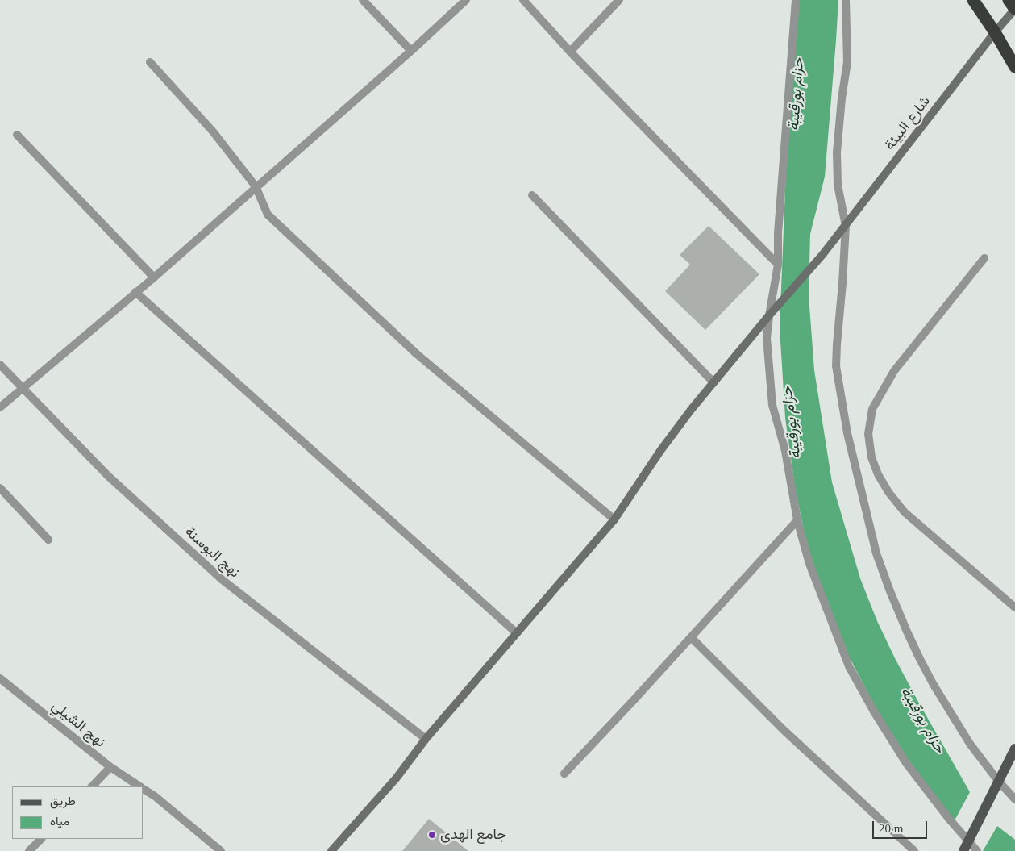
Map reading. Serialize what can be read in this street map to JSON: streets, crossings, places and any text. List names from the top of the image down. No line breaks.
{"streets":{"street":["شارع البيئة","نهج البوسنة","نهج الشيلي"]},"crossings":[["شارع البيئة","نهج البوسنة"]],"water":["حزام بورقيبة"],"places":["جامع الهدى"],"legend":["طريق","مياه"],"scale_bar":"20 m"}
